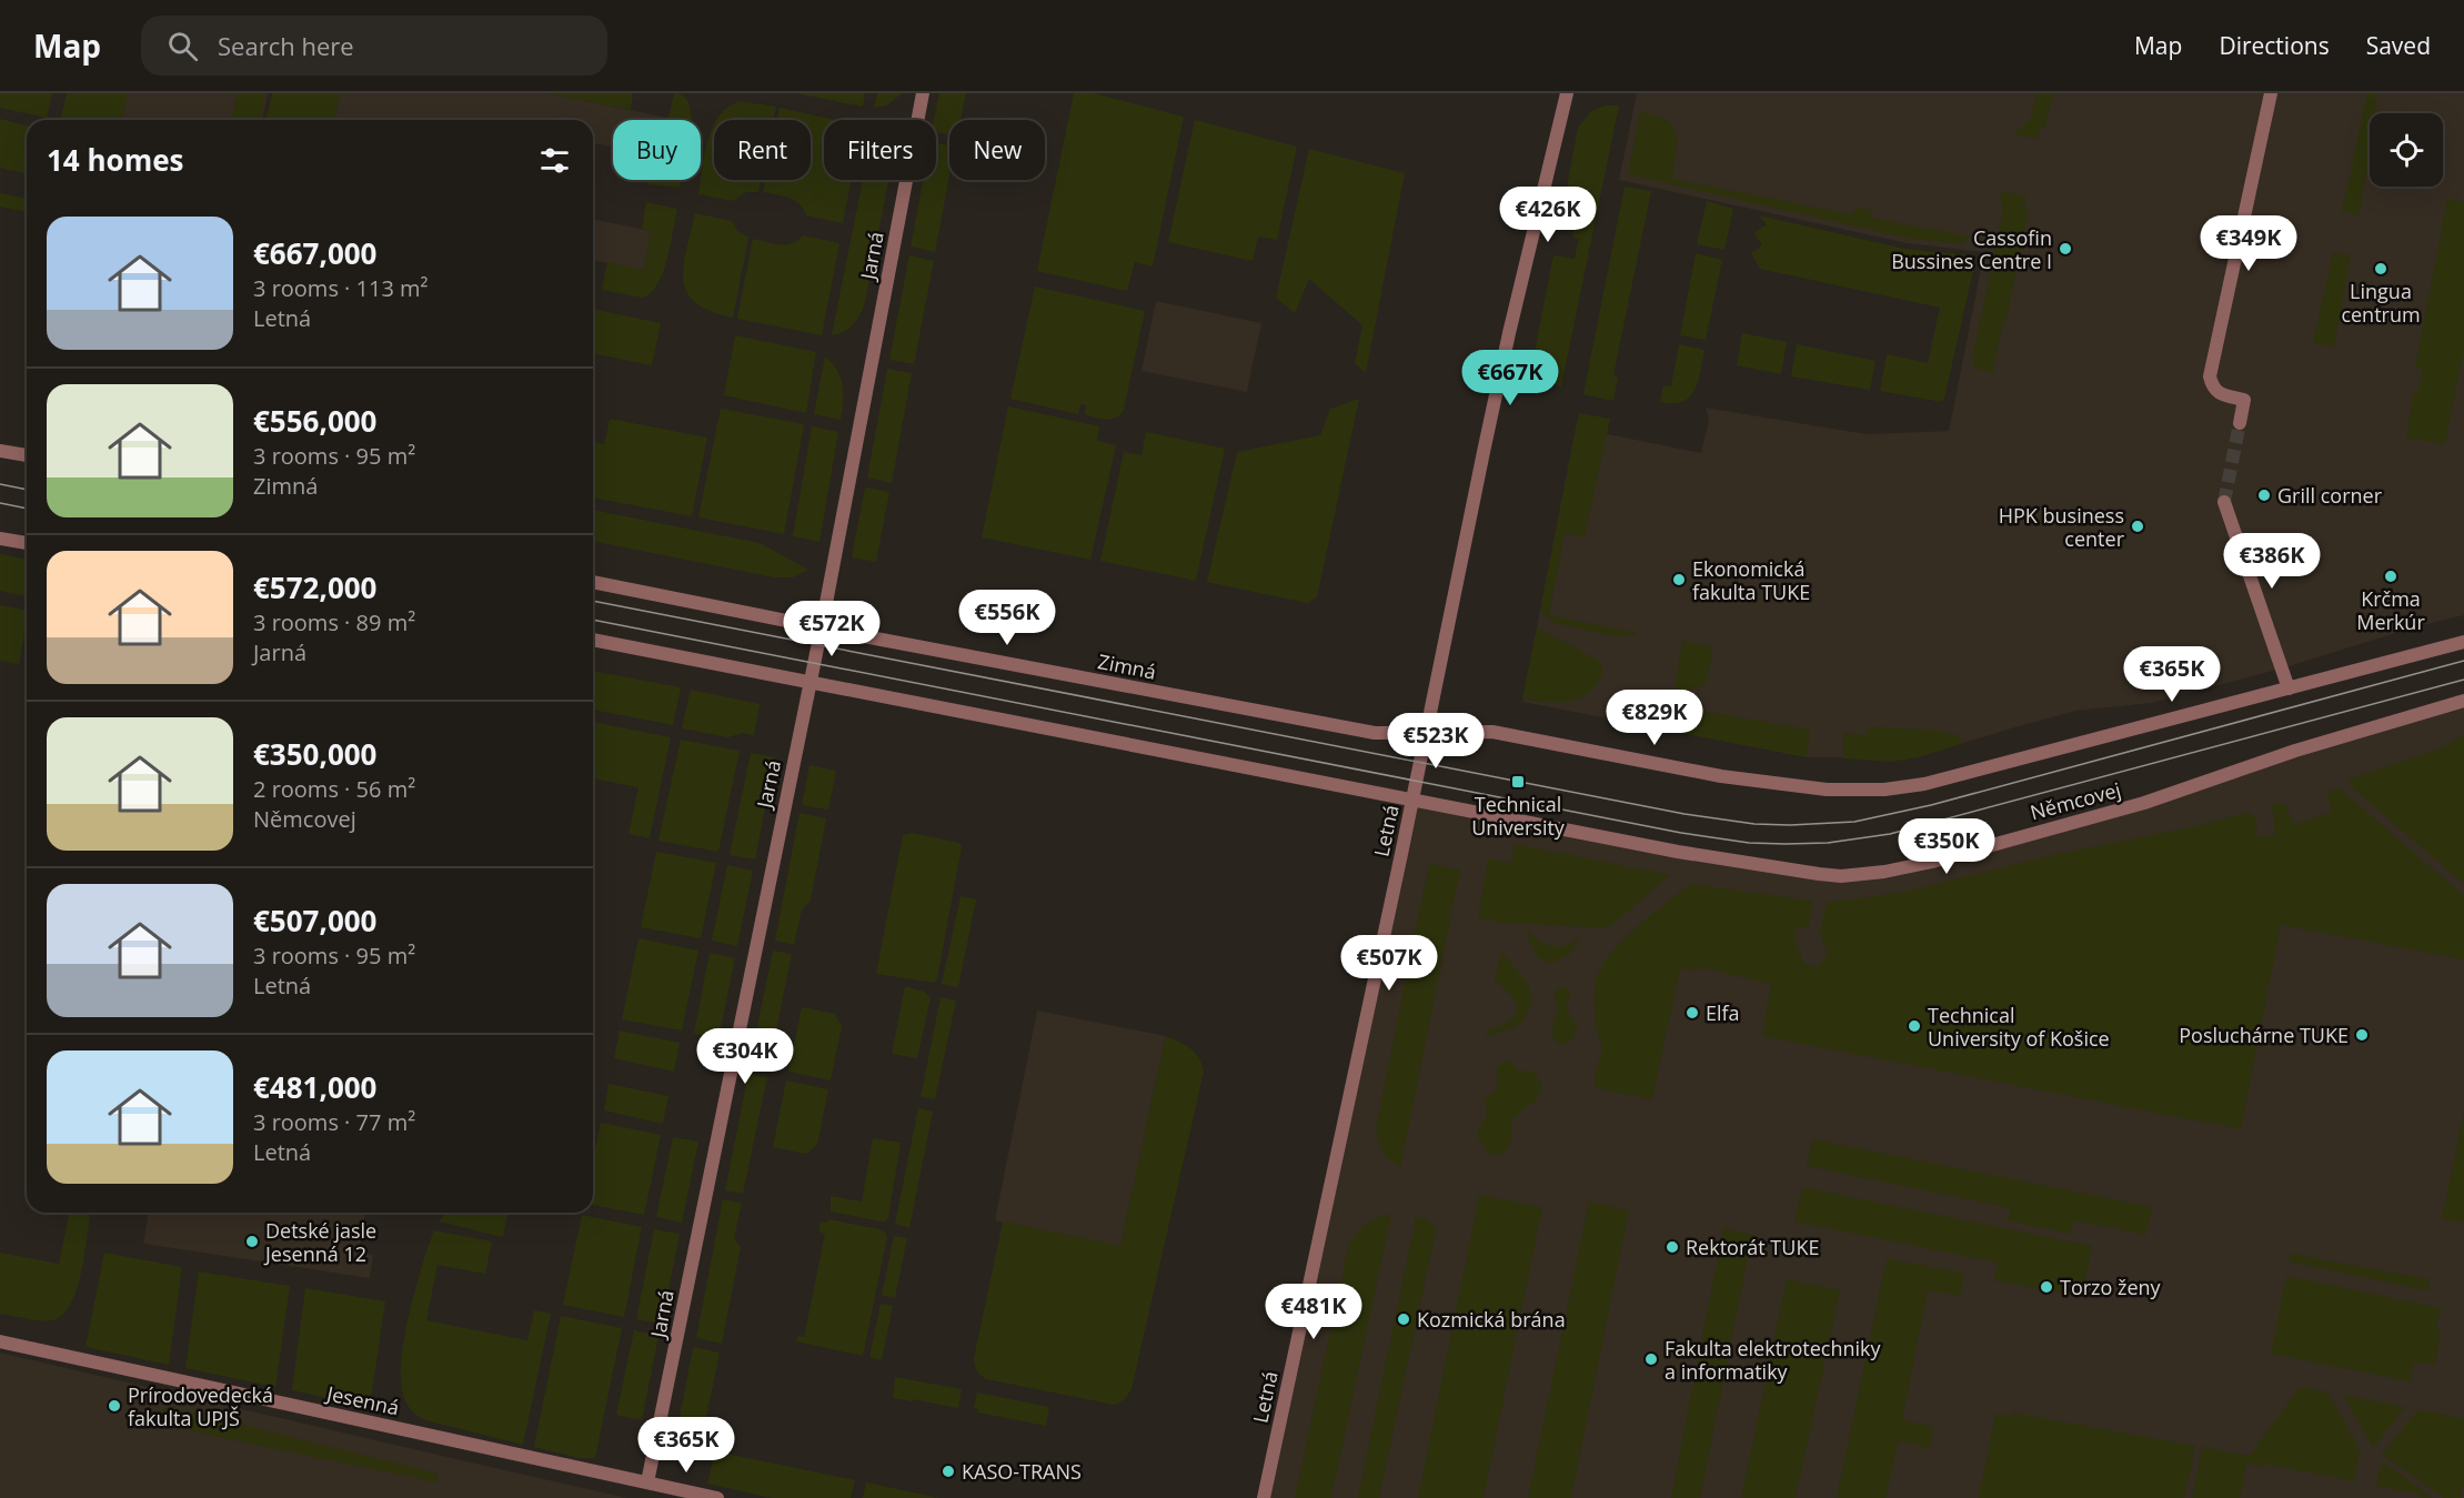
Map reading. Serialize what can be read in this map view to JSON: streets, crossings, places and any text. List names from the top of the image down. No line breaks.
{"streets":{"street":["Jarná","Zimná","Němcovej","Letná","Jesenná"]},"crossings":[["Jarná","Zimná"],["Jarná","Jesenná"],["Zimná","Letná"],["Němcovej","Letná"]],"places":{"other":["Cassofin Bussines Centre I","Lingua centrum","Grill corner","HPK business center","Krčma Merkúr","Ekonomická fakulta TUKE","Elfa","Technical University of Košice","Posluchárne TUKE","Detské jasle Jesenná 12","Rektorát TUKE","Torzo ženy","Kozmická brána","Fakulta elektrotechniky a informatiky","Prírodovedecká fakulta UPJŠ","KASO-TRANS"],"transit":["Technical University"]},"page":{"header":"Map","search":"Search here","nav":["Map","Directions","Saved"],"chip":["Buy","Rent","Filters","New"],"heading":"14 homes","price":["€426K","€349K","€667K","€386K","€556K","€572K","€365K","€829K","€523K","€350K","€507K","€304K","€481K","€365K"],"list":[{"name":"€667,000","note":"3 rooms · 113 m² · Letná"},{"name":"€556,000","note":"3 rooms · 95 m² · Zimná"},{"name":"€572,000","note":"3 rooms · 89 m² · Jarná"},{"name":"€350,000","note":"2 rooms · 56 m² · Němcovej"},{"name":"€507,000","note":"3 rooms · 95 m² · Letná"},{"name":"€481,000","note":"3 rooms · 77 m² · Letná"}]}}
